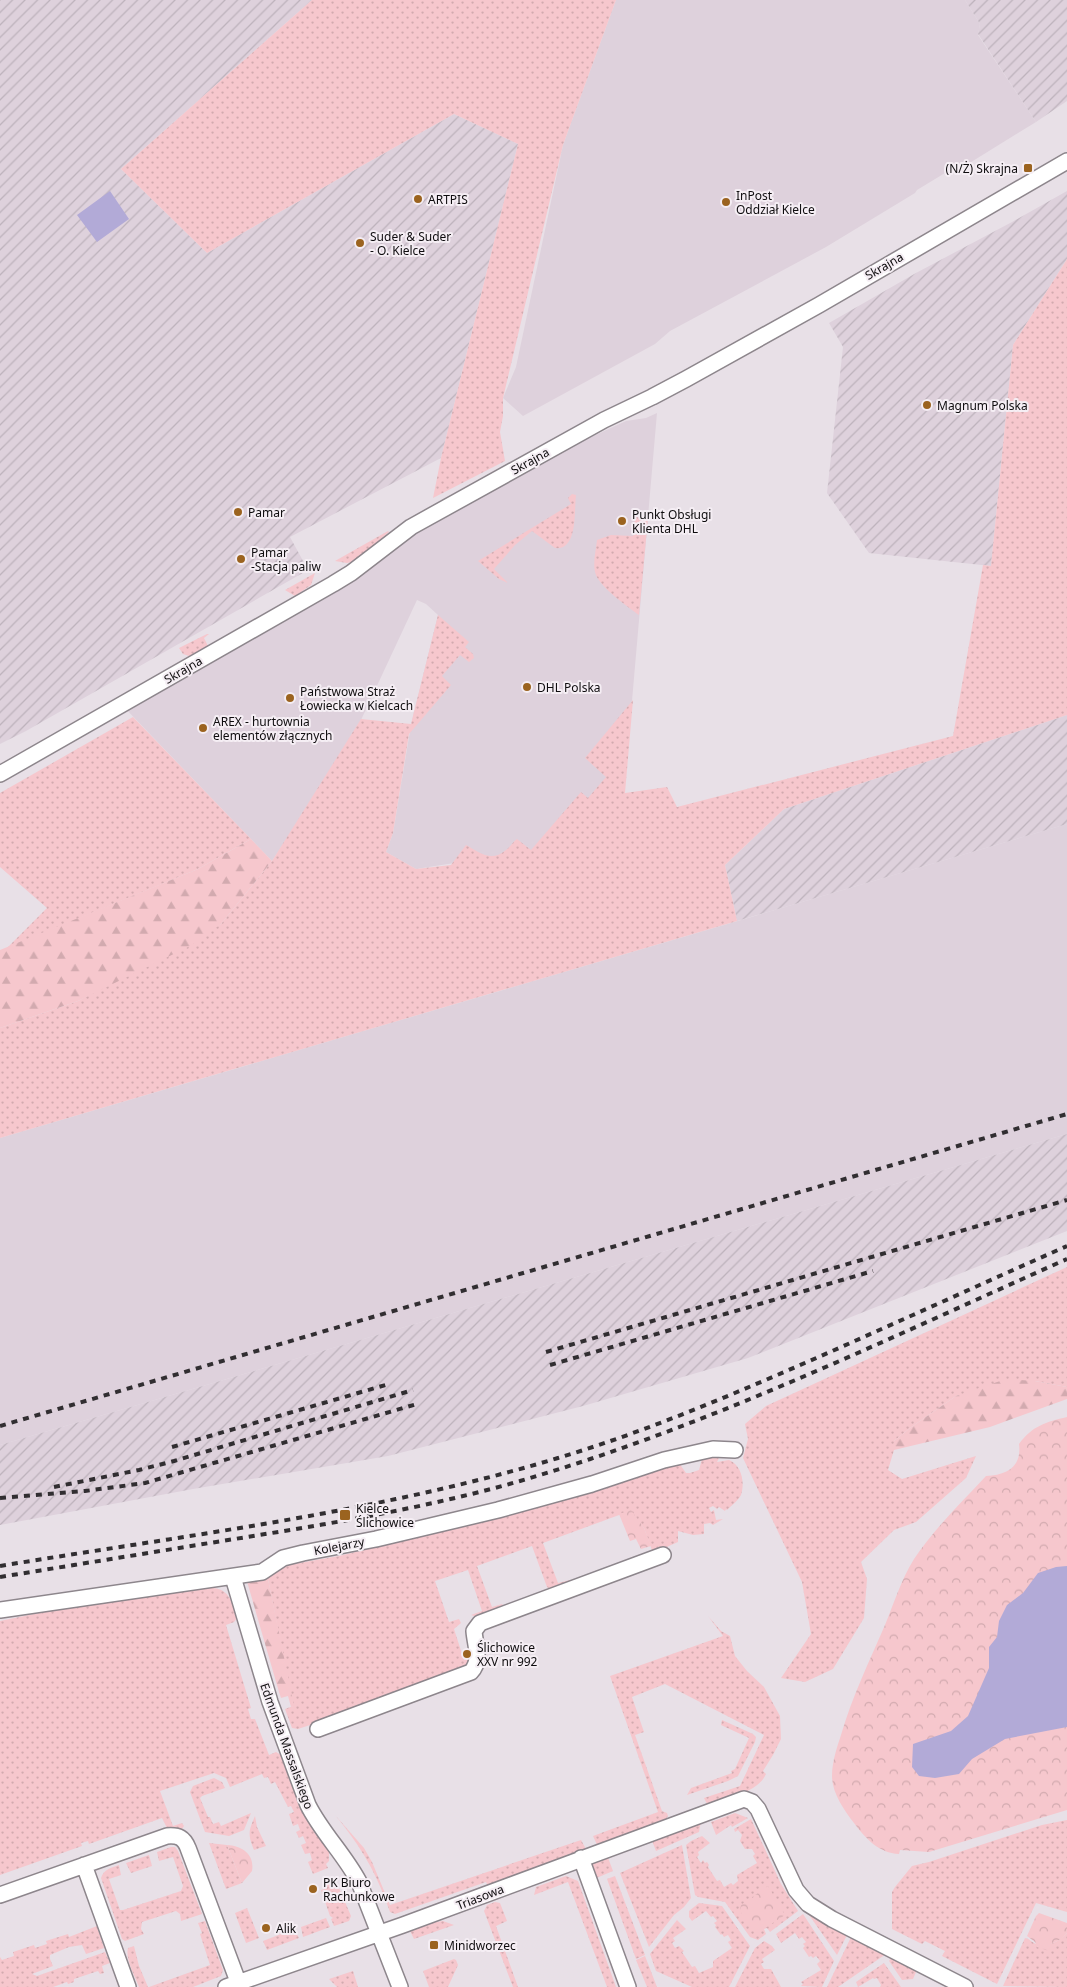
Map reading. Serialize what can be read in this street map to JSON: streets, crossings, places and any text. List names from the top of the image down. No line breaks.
{"streets":{"street":["Skrajna","Kolejarzy","Edmunda Massalskiego","Triasowa"]},"crossings":[["Kolejarzy","Edmunda Massalskiego"],["Edmunda Massalskiego","Triasowa"]],"places":{"transit":["(N/Ż) Skrajna","Kielce Ślichowice","Minidworzec"],"other":["ARTPIS","InPost Oddział Kielce","Suder & Suder - O. Kielce","Magnum Polska","Pamar","Punkt Obsługi Klienta DHL","Pamar -Stacja paliw","DHL Polska","Państwowa Straż Łowiecka w Kielcach","AREX - hurtownia elementów złącznych","Ślichowice XXV nr 992","PK Biuro Rachunkowe","Alik"]}}
